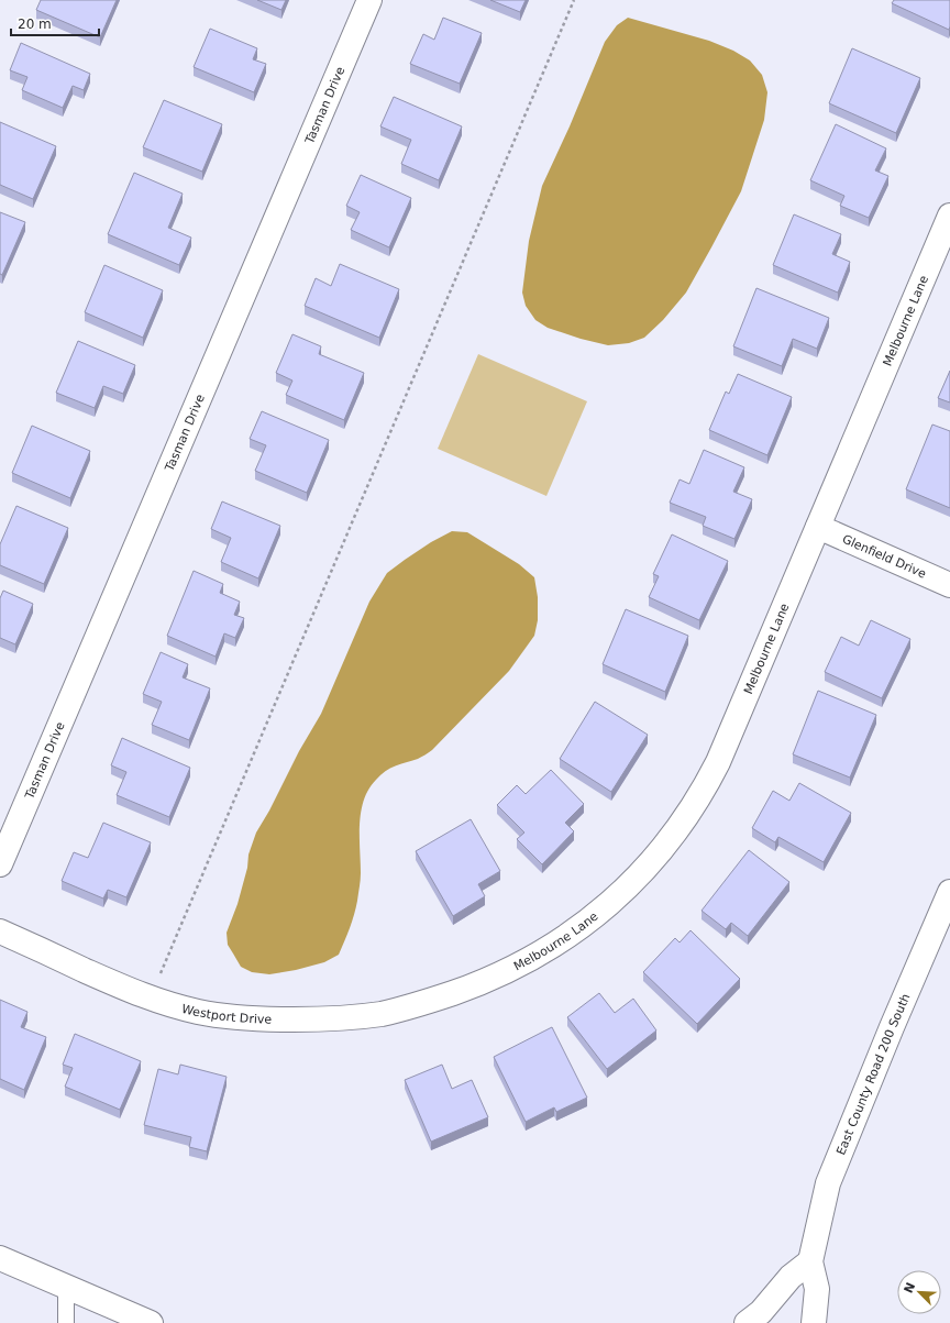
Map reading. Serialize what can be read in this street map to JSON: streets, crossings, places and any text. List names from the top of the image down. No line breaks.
{"streets":{"street":["Tasman Drive","Melbourne Lane","Glenfield Drive","Westport Drive","East County Road 200 South"]},"crossings":[["Melbourne Lane","Glenfield Drive"],["Melbourne Lane","Westport Drive"]],"scale_bar":"20 m","north":"top left"}
